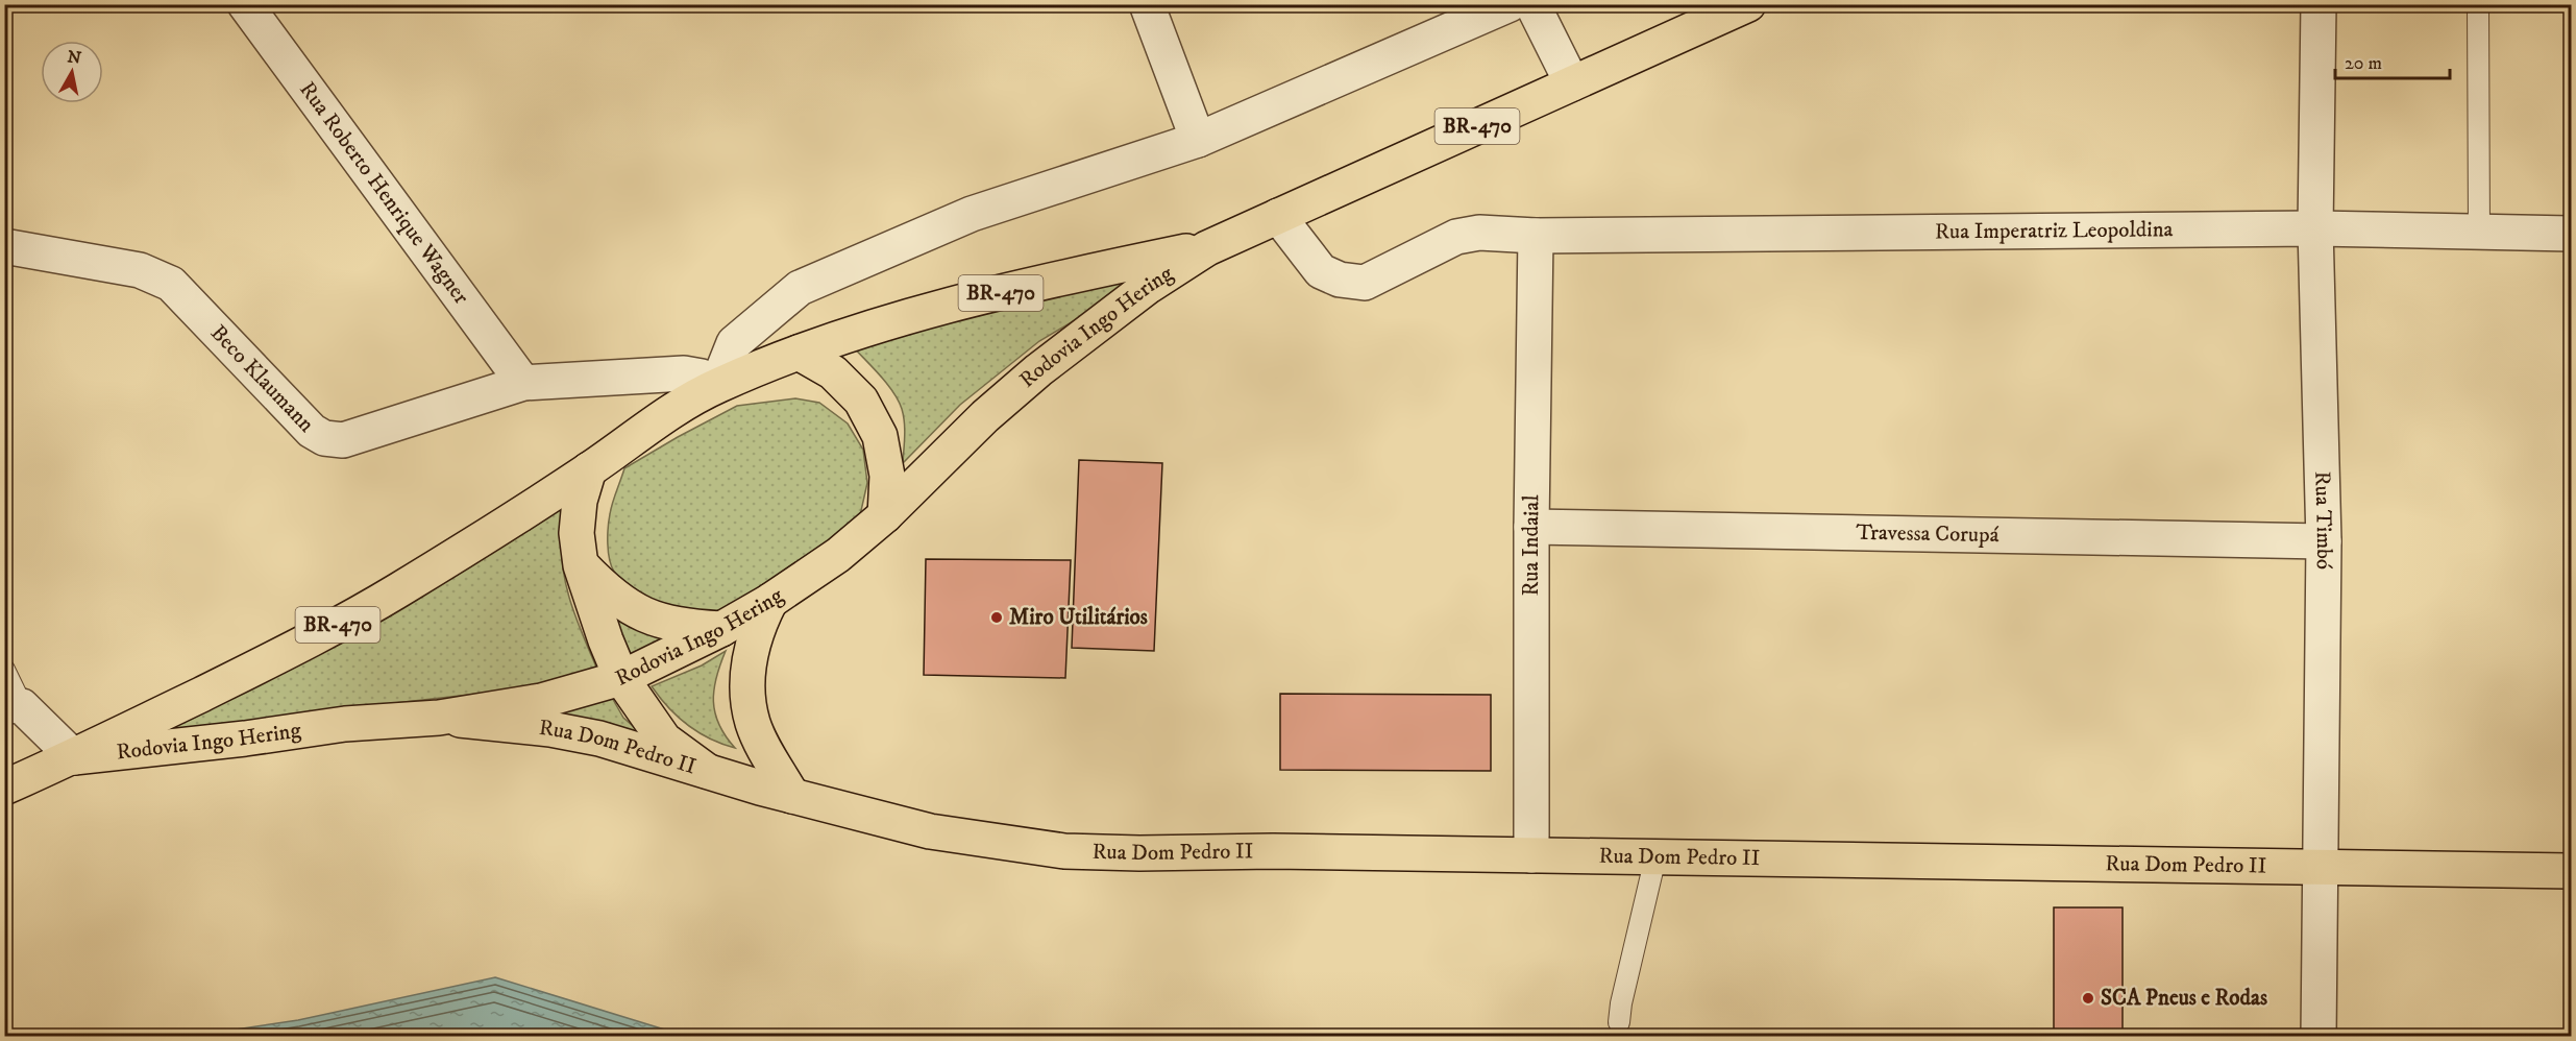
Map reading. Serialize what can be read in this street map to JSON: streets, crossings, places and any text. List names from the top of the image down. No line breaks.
{"streets":{"main road":["BR-470","Rodovia Ingo Hering","Rua Dom Pedro II"],"street":["Rua Roberto Henrique Wagner","Rua Imperatriz Leopoldina","Beco Klaumann","Rua Timbó","Travessa Corupá","Rua Indaial"]},"crossings":[["Rua Roberto Henrique Wagner","Beco Klaumann"],["Rua Imperatriz Leopoldina","Rodovia Ingo Hering"],["Rua Imperatriz Leopoldina","Rua Timbó"],["Rua Imperatriz Leopoldina","Rua Indaial"],["Rodovia Ingo Hering","Beco Klaumann"],["Rodovia Ingo Hering","Rua Dom Pedro II"],["Rua Timbó","Travessa Corupá"],["Rua Timbó","Rua Dom Pedro II"],["Travessa Corupá","Rua Indaial"],["Rua Indaial","Rua Dom Pedro II"]],"places":["Miro Utilitários","SCA Pneus e Rodas"],"scale_bar":"20 m","north":"top"}
